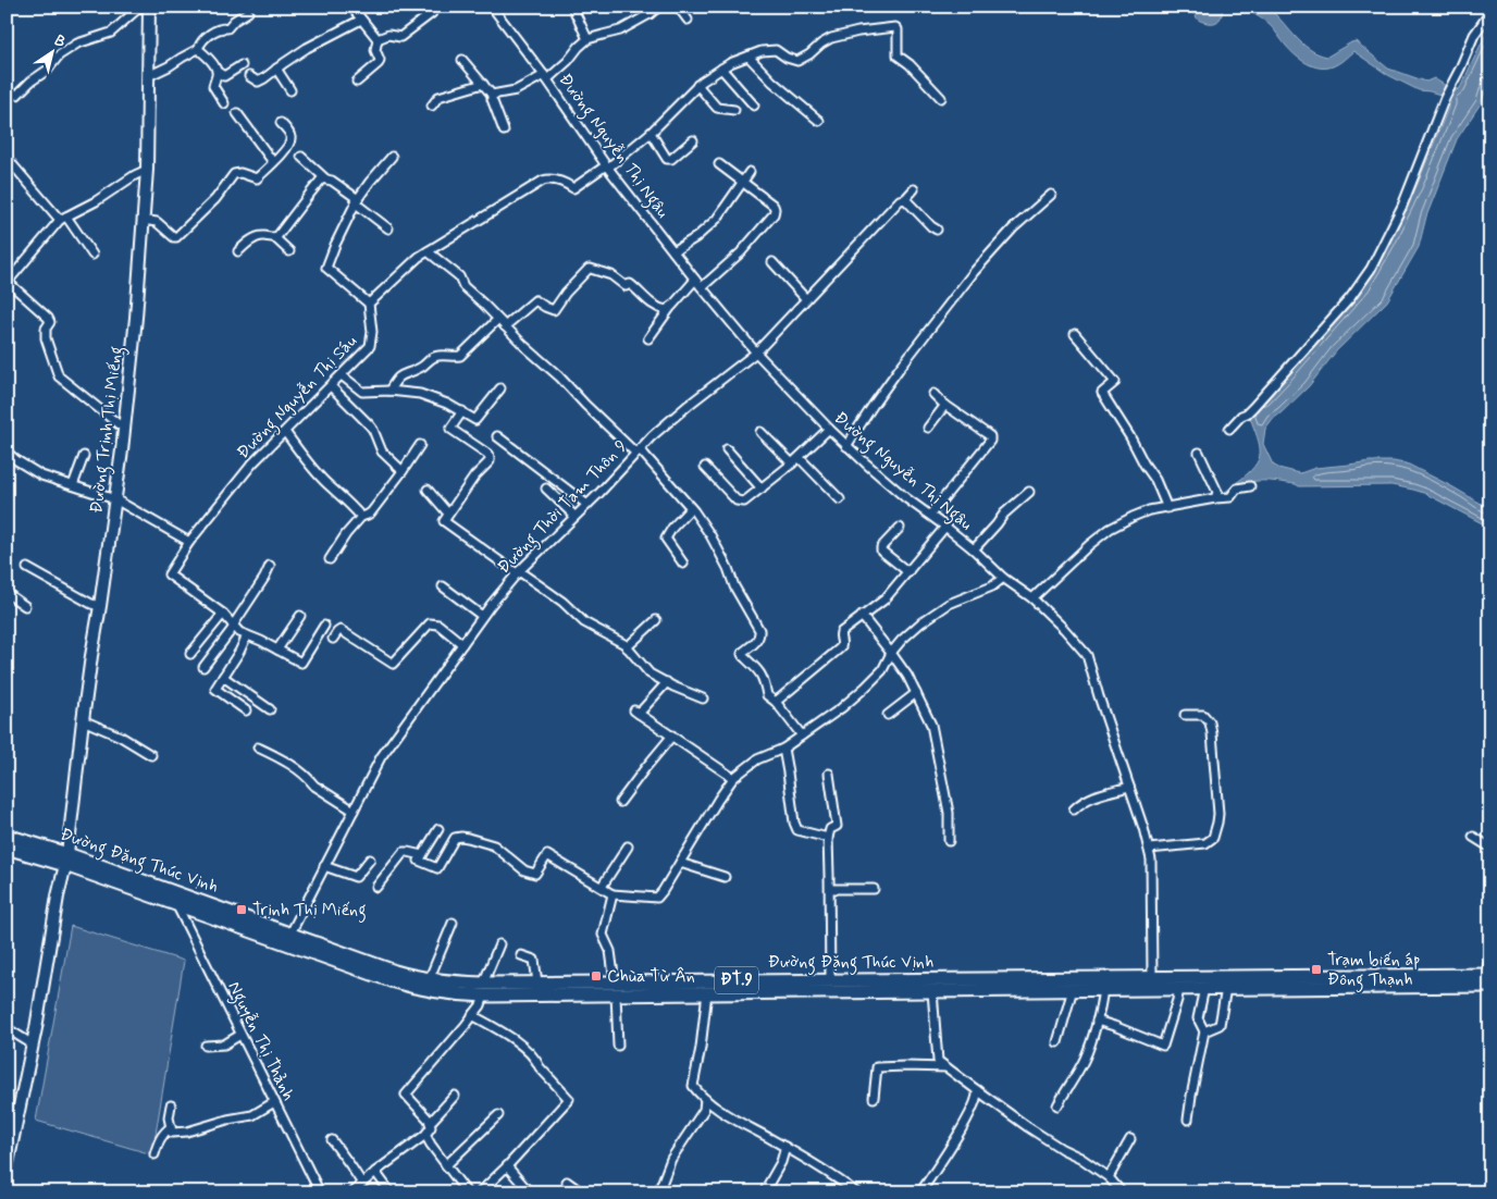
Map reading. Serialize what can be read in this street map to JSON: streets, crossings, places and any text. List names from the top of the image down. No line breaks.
{"streets":{"main road":["Đường Trịnh Thị Miếng","Đường Đặng Thúc Vịnh","ĐT.9"],"street":["Đường Nguyễn Thị Ngâu","Đường Nguyễn Thị Sáu","Đường Thời Tam Thôn 9","Nguyễn Thị Thảnh"]},"crossings":[["Đường Nguyễn Thị Ngâu","Đường Thời Tam Thôn 9"],["Đường Nguyễn Thị Ngâu","Đường Đặng Thúc Vịnh"],["Đường Trịnh Thị Miếng","Đường Đặng Thúc Vịnh"],["Đường Thời Tam Thôn 9","Đường Đặng Thúc Vịnh"],["Đường Đặng Thúc Vịnh","Nguyễn Thị Thảnh"]],"places":{"transit":["Trịnh Thị Miếng","Trạm biến áp Đông Thạnh","Chùa Từ Ân"]},"north":"top right"}
